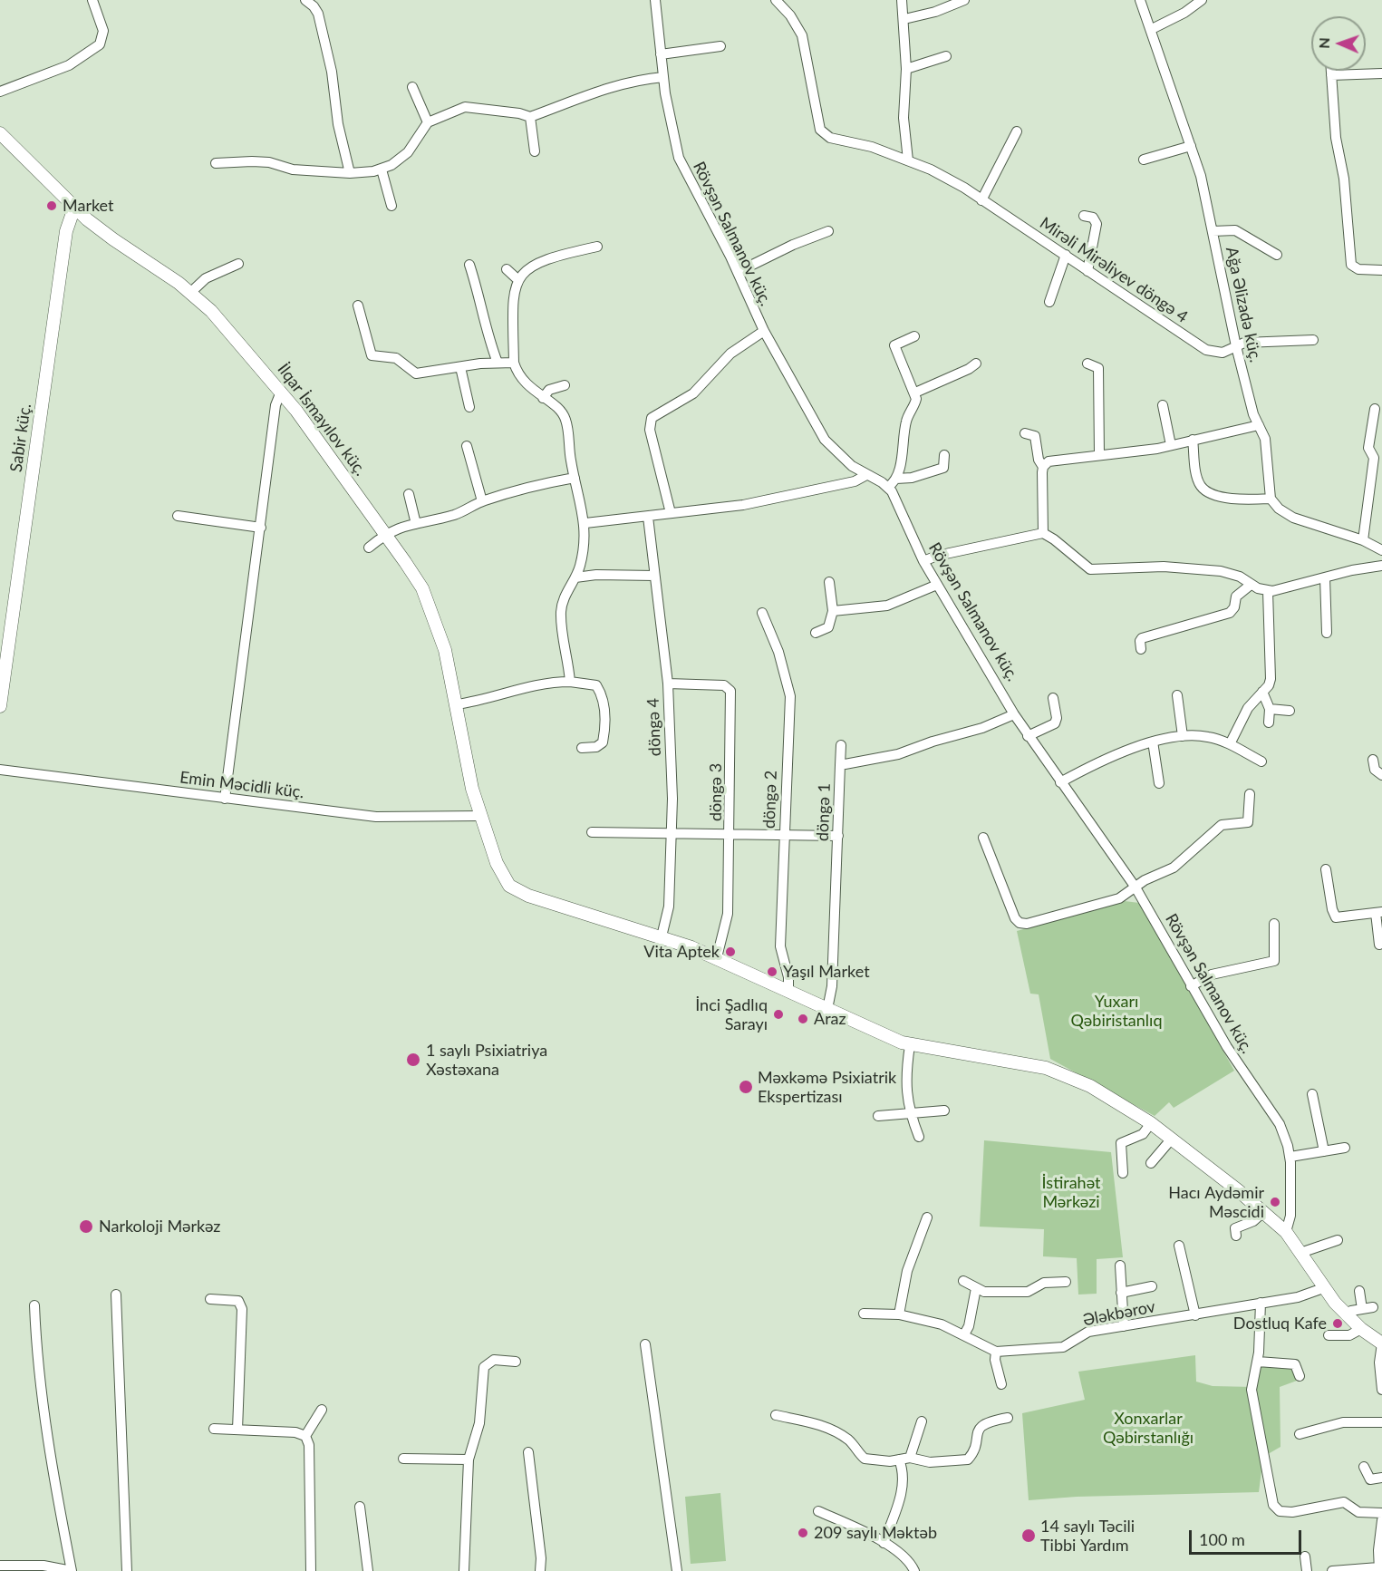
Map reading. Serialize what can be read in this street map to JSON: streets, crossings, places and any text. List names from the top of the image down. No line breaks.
{"streets":{"main road":["İlqar İsmayılov küç.","Sabir küç."],"street":["Rövşən Salmanov küç.","Mirəli Mirəliyev döngə 4","Ağa Əlizadə küç.","döngə 4","Emin Məcidli küç.","döngə 3","döngə 2","döngə 1","Ələkbərov"]},"crossings":[["Rövşən Salmanov küç.","İlqar İsmayılov küç."],["Rövşən Salmanov küç.","döngə 1"],["Mirəli Mirəliyev döngə 4","Ağa Əlizadə küç."],["İlqar İsmayılov küç.","Sabir küç."],["İlqar İsmayılov küç.","döngə 4"],["İlqar İsmayılov küç.","Emin Məcidli küç."],["İlqar İsmayılov küç.","döngə 3"],["İlqar İsmayılov küç.","döngə 2"],["İlqar İsmayılov küç.","döngə 1"],["İlqar İsmayılov küç.","Ələkbərov"],["döngə 4","döngə 3"]],"parks":["Yuxarı Qəbiristanlıq","İstirahət Mərkəzi","Xonxarlar Qəbirstanlığı"],"places":["Market","Vita Aptek","Yaşıl Market","İnci Şadlıq Sarayı","Araz","1 saylı Psixiatriya Xəstəxana","Məxkəmə Psixiatrik Ekspertizası","Hacı Aydəmir Məscidi","Narkoloji Mərkəz","Dostluq Kafe","209 saylı Məktəb","14 saylı Təcili Tibbi Yardım"],"scale_bar":"100 m","north":"left"}
